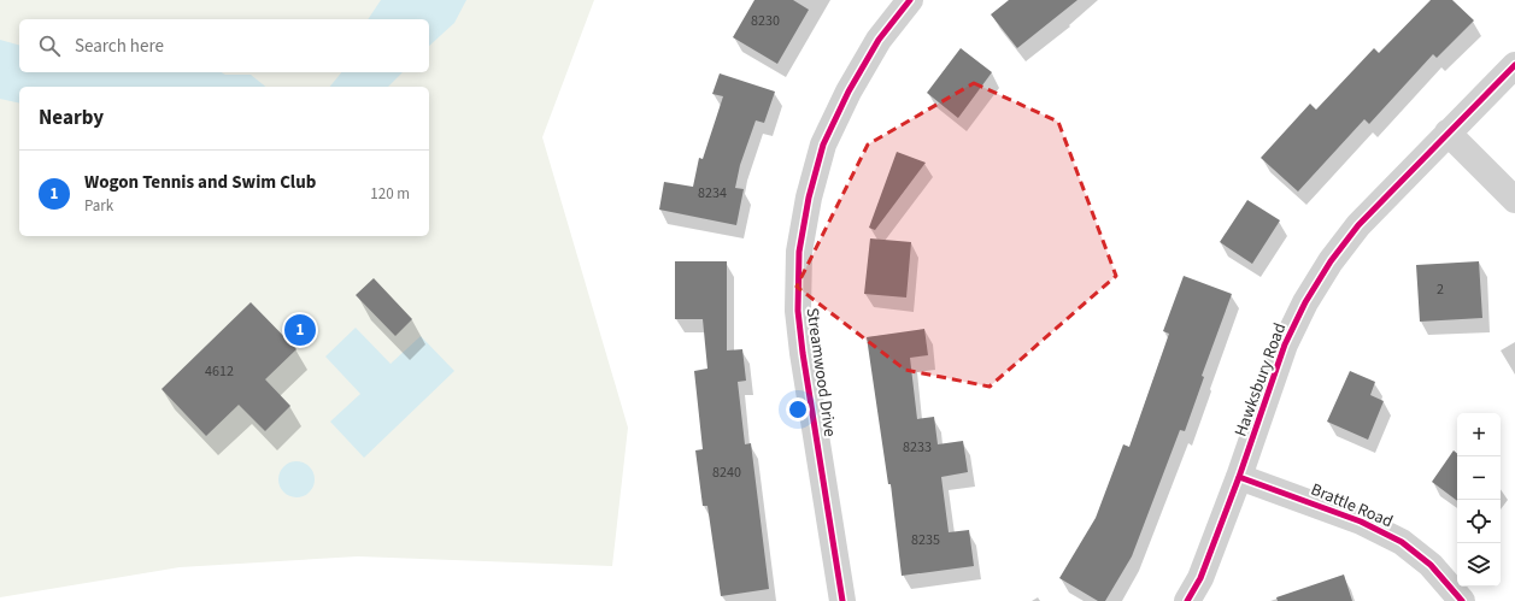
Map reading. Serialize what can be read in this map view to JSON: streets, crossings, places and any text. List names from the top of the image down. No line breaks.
{"streets":{"street":["Streamwood Drive","Hawksbury Road","Brattle Road"]},"crossings":[["Hawksbury Road","Brattle Road"]],"house_numbers":["8230","8234","2","4612","8233","8240","8235"],"page":{"search":"Search here","heading":"Nearby","list":[{"mark":"1","name":"Wogon Tennis and Swim Club","note":"Park","value":"120 m"}],"pins":"1","map_buttons":["+","−"]}}
